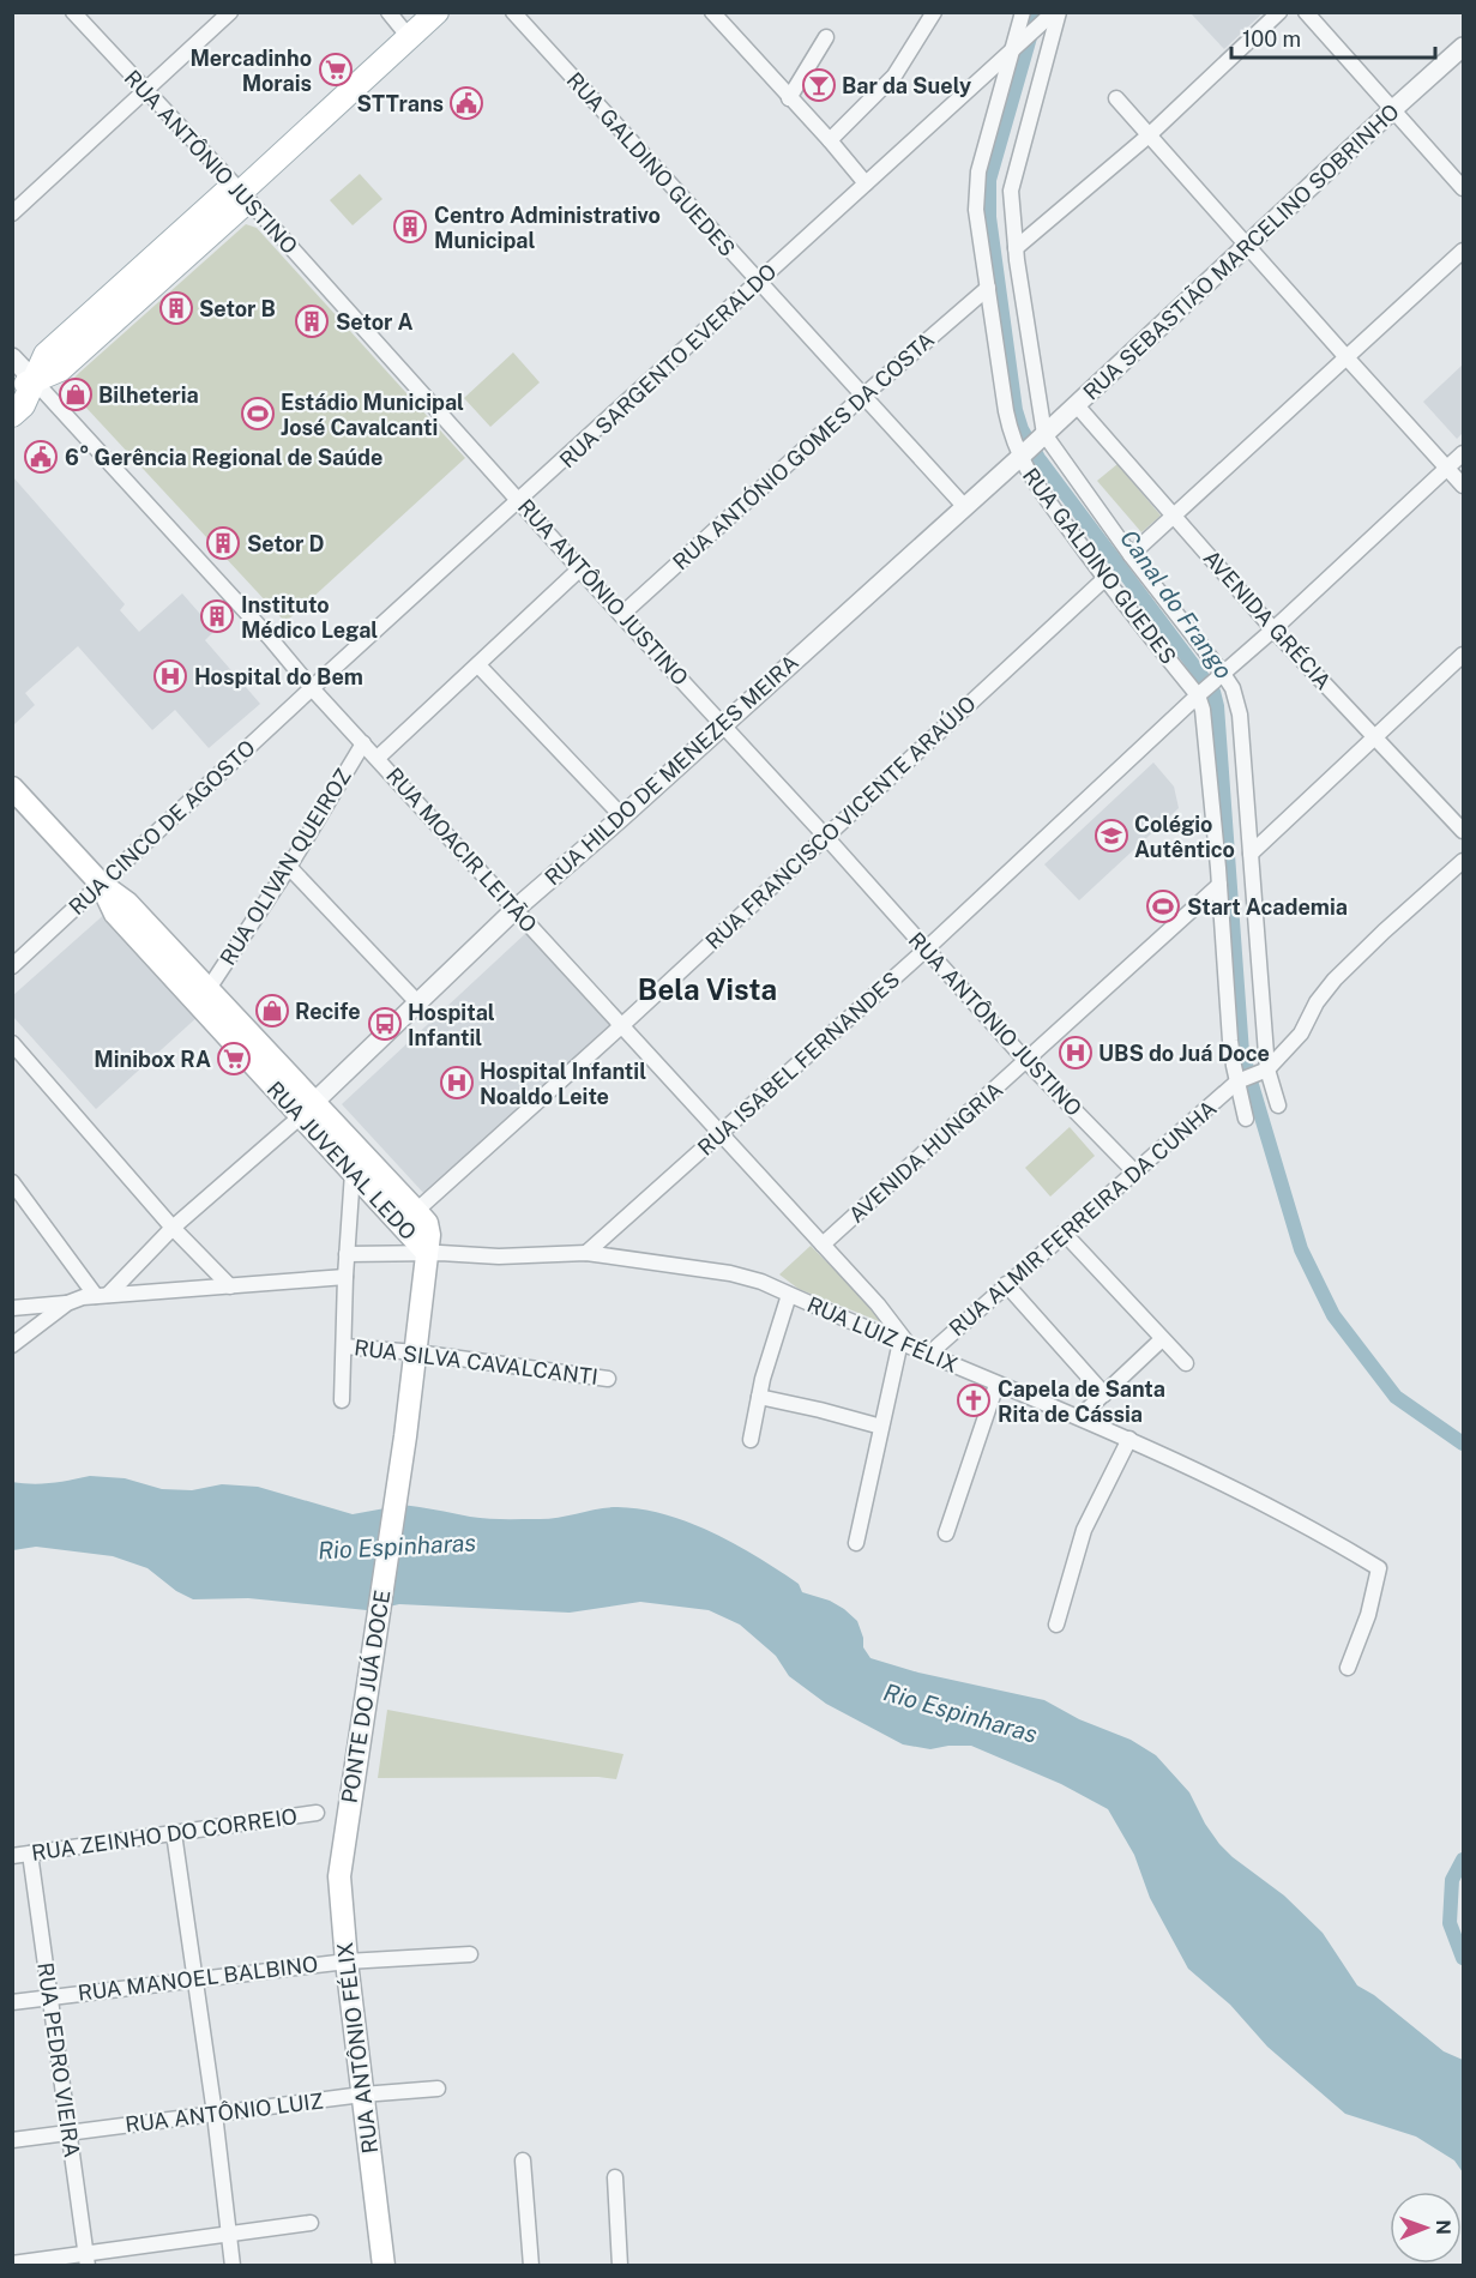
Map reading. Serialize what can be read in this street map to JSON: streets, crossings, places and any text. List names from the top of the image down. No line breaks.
{"streets":{"main road":["RUA JUVENAL LEDO","PONTE DO JUÁ DOCE","RUA ANTÔNIO FÉLIX"],"street":["RUA ANTÔNIO JUSTINO","RUA GALDINO GUEDES","RUA SEBASTIÃO MARCELINO SOBRINHO","RUA SARGENTO EVERALDO","RUA ANTÓNIO GOMES DA COSTA","AVENIDA GRÉCIA","RUA HILDO DE MENEZES MEIRA","RUA FRANCISCO VICENTE ARAÚJO","RUA CINCO DE AGOSTO","RUA MOACIR LEITÃO","RUA OLIVAN QUEIROZ","RUA ISABEL FERNANDES","AVENIDA HUNGRIA","RUA ALMIR FERREIRA DA CUNHA","RUA LUIZ FÉLIX","RUA SILVA CAVALCANTI","RUA ZEINHO DO CORREIO","RUA MANOEL BALBINO","RUA PEDRO VIEIRA","RUA ANTÔNIO LUIZ"]},"crossings":[["RUA ANTÔNIO JUSTINO","RUA SARGENTO EVERALDO"],["RUA ANTÔNIO JUSTINO","RUA ANTÓNIO GOMES DA COSTA"],["RUA ANTÔNIO JUSTINO","RUA HILDO DE MENEZES MEIRA"],["RUA ANTÔNIO JUSTINO","RUA FRANCISCO VICENTE ARAÚJO"],["RUA ANTÔNIO JUSTINO","RUA OLIVAN QUEIROZ"],["RUA ANTÔNIO JUSTINO","RUA ISABEL FERNANDES"],["RUA ANTÔNIO JUSTINO","AVENIDA HUNGRIA"],["RUA ANTÔNIO JUSTINO","RUA ALMIR FERREIRA DA CUNHA"],["RUA GALDINO GUEDES","RUA SEBASTIÃO MARCELINO SOBRINHO"],["RUA GALDINO GUEDES","RUA SARGENTO EVERALDO"],["RUA GALDINO GUEDES","RUA ANTÓNIO GOMES DA COSTA"],["RUA GALDINO GUEDES","RUA HILDO DE MENEZES MEIRA"],["RUA GALDINO GUEDES","RUA FRANCISCO VICENTE ARAÚJO"],["RUA GALDINO GUEDES","RUA ISABEL FERNANDES"],["RUA GALDINO GUEDES","AVENIDA HUNGRIA"],["RUA GALDINO GUEDES","RUA ALMIR FERREIRA DA CUNHA"],["RUA SEBASTIÃO MARCELINO SOBRINHO","AVENIDA GRÉCIA"],["RUA SEBASTIÃO MARCELINO SOBRINHO","RUA HILDO DE MENEZES MEIRA"],["RUA SARGENTO EVERALDO","RUA CINCO DE AGOSTO"],["RUA SARGENTO EVERALDO","RUA MOACIR LEITÃO"],["AVENIDA GRÉCIA","RUA ISABEL FERNANDES"],["RUA HILDO DE MENEZES MEIRA","RUA MOACIR LEITÃO"],["RUA HILDO DE MENEZES MEIRA","RUA JUVENAL LEDO"],["RUA FRANCISCO VICENTE ARAÚJO","RUA MOACIR LEITÃO"],["RUA FRANCISCO VICENTE ARAÚJO","RUA JUVENAL LEDO"],["RUA CINCO DE AGOSTO","RUA MOACIR LEITÃO"],["RUA CINCO DE AGOSTO","RUA JUVENAL LEDO"],["RUA MOACIR LEITÃO","RUA OLIVAN QUEIROZ"],["RUA MOACIR LEITÃO","RUA ISABEL FERNANDES"],["RUA MOACIR LEITÃO","AVENIDA HUNGRIA"],["RUA MOACIR LEITÃO","RUA LUIZ FÉLIX"],["RUA OLIVAN QUEIROZ","RUA JUVENAL LEDO"],["RUA ISABEL FERNANDES","RUA LUIZ FÉLIX"],["RUA JUVENAL LEDO","RUA LUIZ FÉLIX"],["RUA JUVENAL LEDO","PONTE DO JUÁ DOCE"],["RUA ALMIR FERREIRA DA CUNHA","RUA LUIZ FÉLIX"],["RUA LUIZ FÉLIX","PONTE DO JUÁ DOCE"],["RUA SILVA CAVALCANTI","PONTE DO JUÁ DOCE"],["PONTE DO JUÁ DOCE","RUA ANTÔNIO FÉLIX"],["RUA ZEINHO DO CORREIO","RUA PEDRO VIEIRA"],["RUA MANOEL BALBINO","RUA ANTÔNIO FÉLIX"],["RUA MANOEL BALBINO","RUA PEDRO VIEIRA"],["RUA ANTÔNIO FÉLIX","RUA ANTÔNIO LUIZ"],["RUA PEDRO VIEIRA","RUA ANTÔNIO LUIZ"]],"districts":["Bela Vista"],"water":["Canal do Frango","Rio Espinharas"],"places":{"supermarket":["Mercadinho Morais","Minibox RA"],"bar":["Bar da Suely"],"public building":["STTrans","6° Gerência Regional de Saúde"],"building":["Centro Administrativo Municipal","Setor B","Setor A","Setor D","Instituto Médico Legal"],"shop":["Bilheteria","Recife"],"sports":["Estádio Municipal José Cavalcanti","Start Academia"],"hospital":["Hospital do Bem","UBS do Juá Doce","Hospital Infantil Noaldo Leite"],"school or university":["Colégio Autêntico"],"bus stop":["Hospital Infantil"],"church":["Capela de Santa Rita de Cássia"]},"scale_bar":"100 m","north":"right"}
